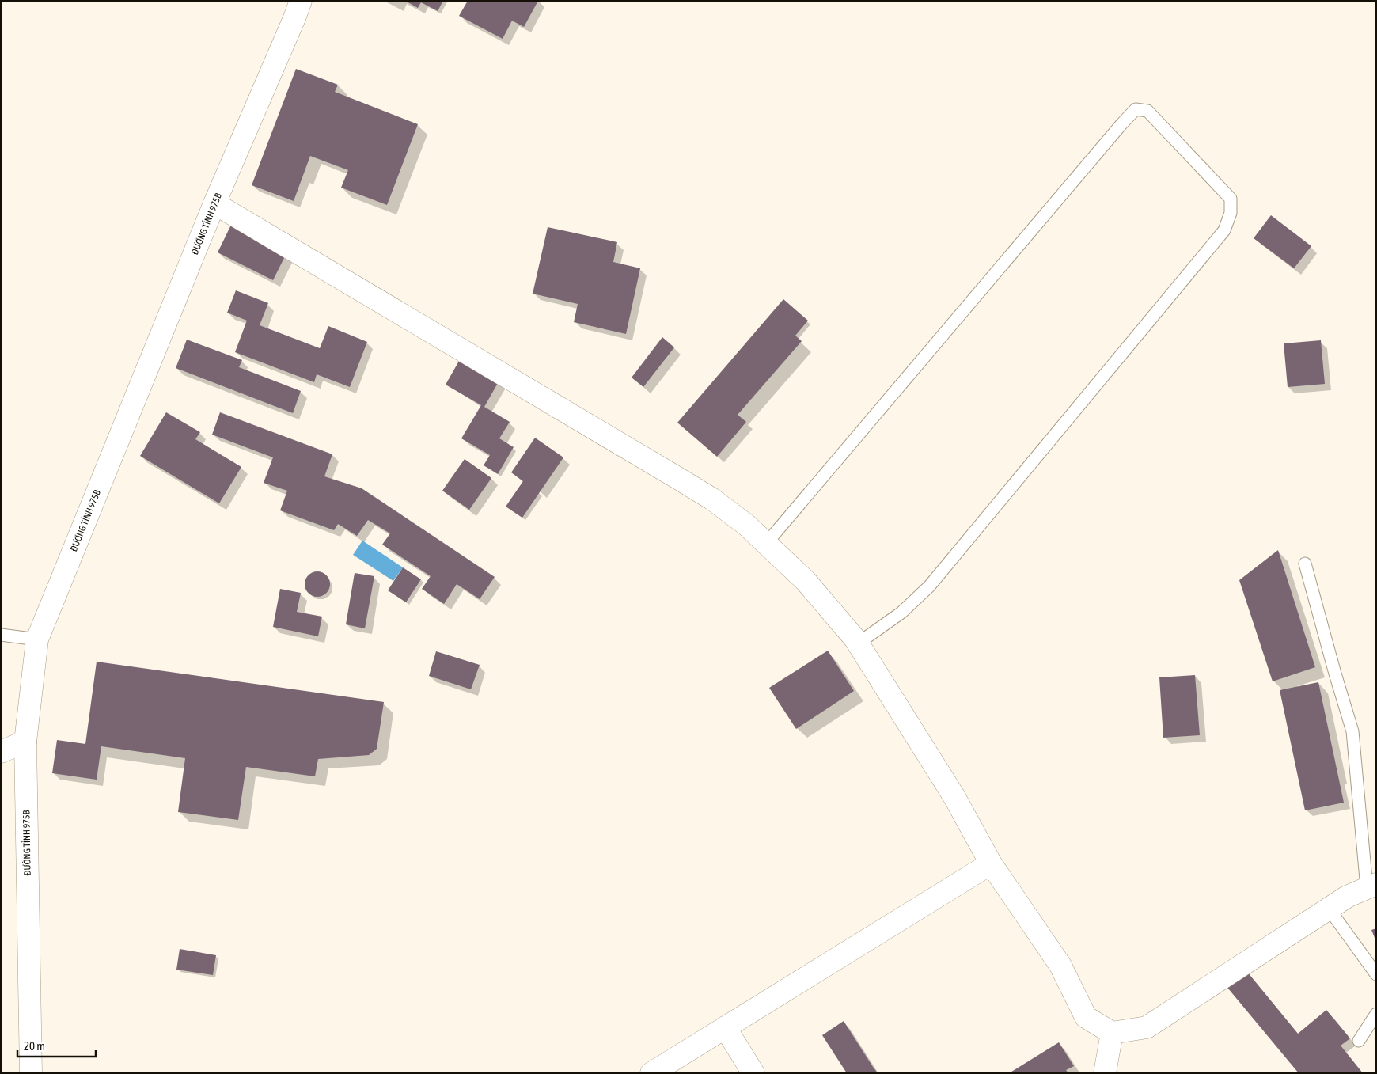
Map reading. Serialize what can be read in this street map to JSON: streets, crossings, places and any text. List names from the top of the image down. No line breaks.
{"streets":{"street":["ĐƯỜNG TỈNH 975B"]},"scale_bar":"20 m"}
